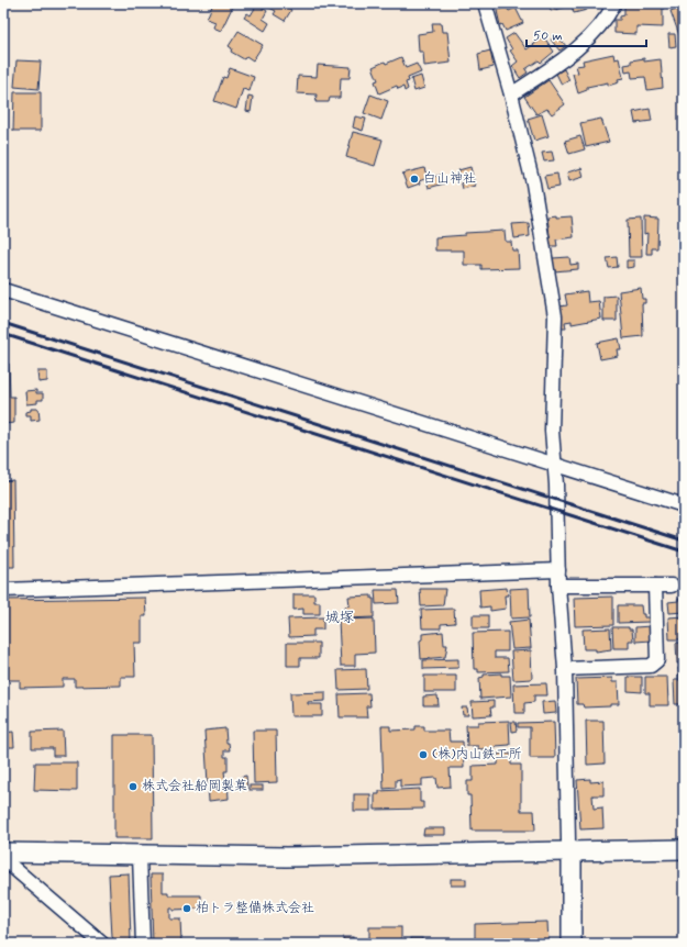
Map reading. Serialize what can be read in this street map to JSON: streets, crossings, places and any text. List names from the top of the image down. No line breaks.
{"districts":["城塚"],"places":["白山神社","(株)内山鉄工所","株式会社船岡製菓","柏トラ整備株式会社"],"scale_bar":"50 m"}
